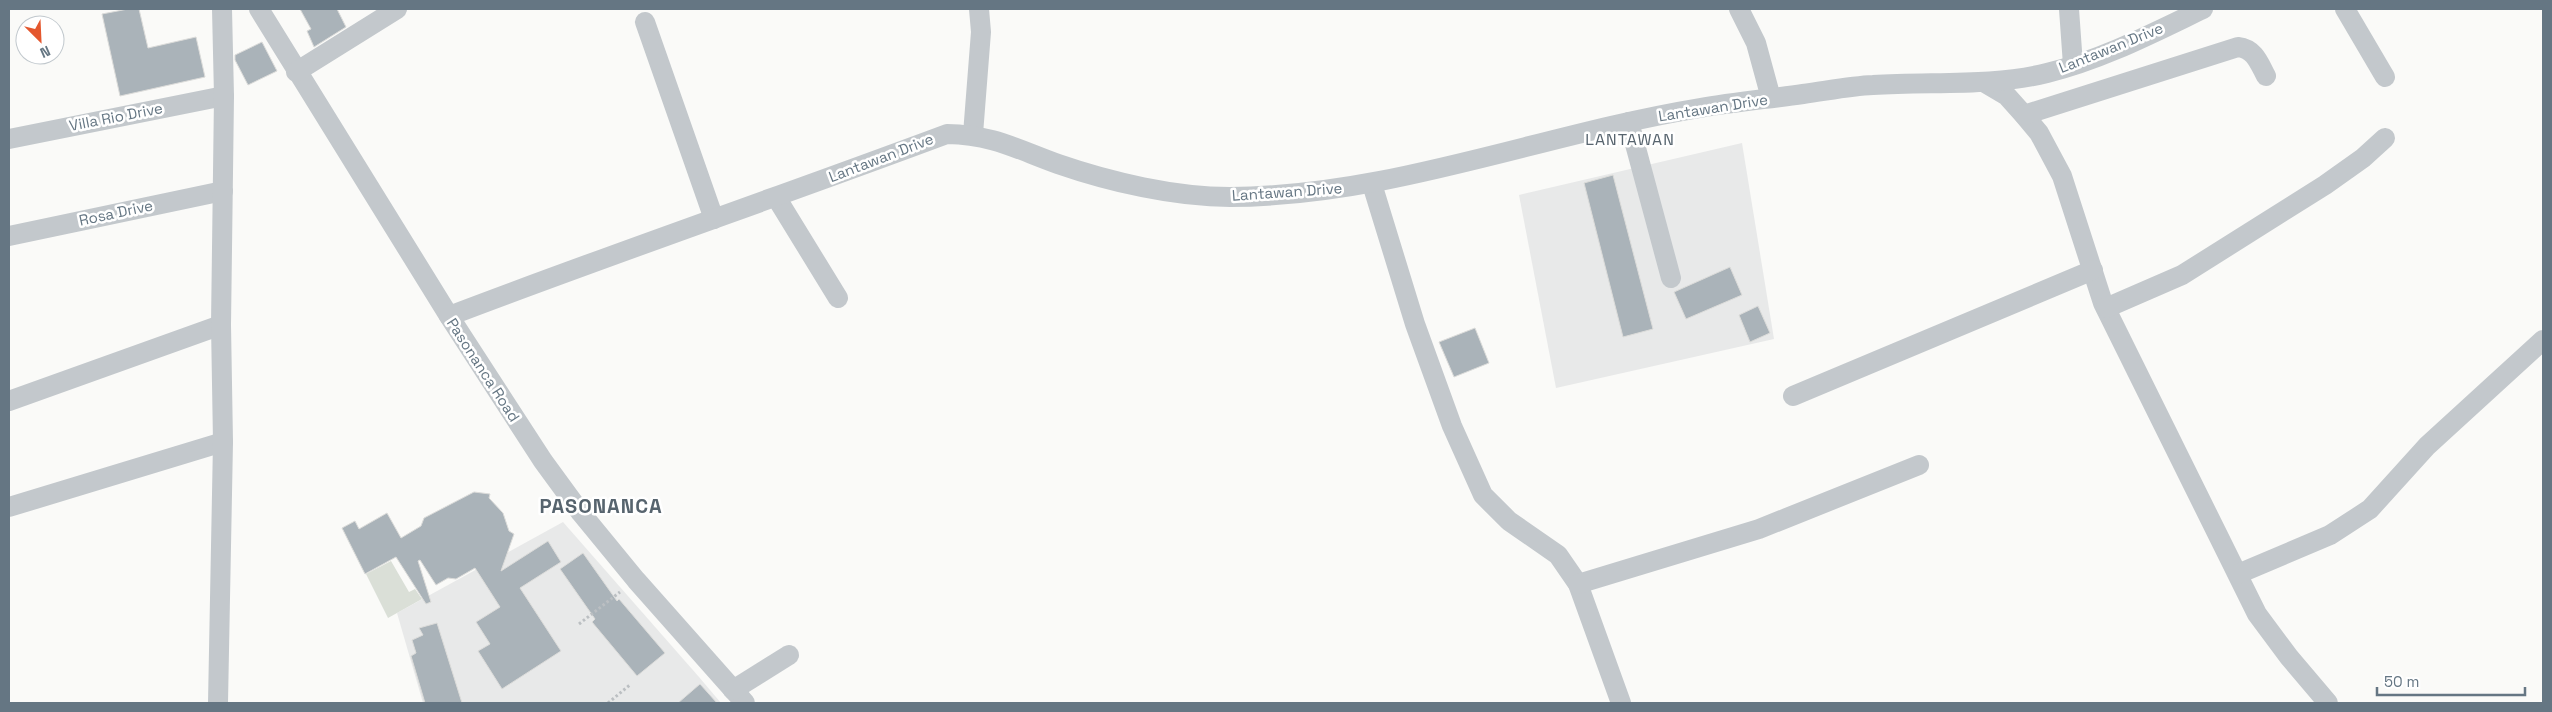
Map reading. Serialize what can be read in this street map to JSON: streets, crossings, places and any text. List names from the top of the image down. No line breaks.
{"streets":{"street":["Lantawan Drive","Villa Rio Drive","Rosa Drive","Pasonanca Road"]},"crossings":[["Lantawan Drive","Pasonanca Road"]],"districts":["LANTAWAN","PASONANCA"],"scale_bar":"50 m","north":"bottom right"}
